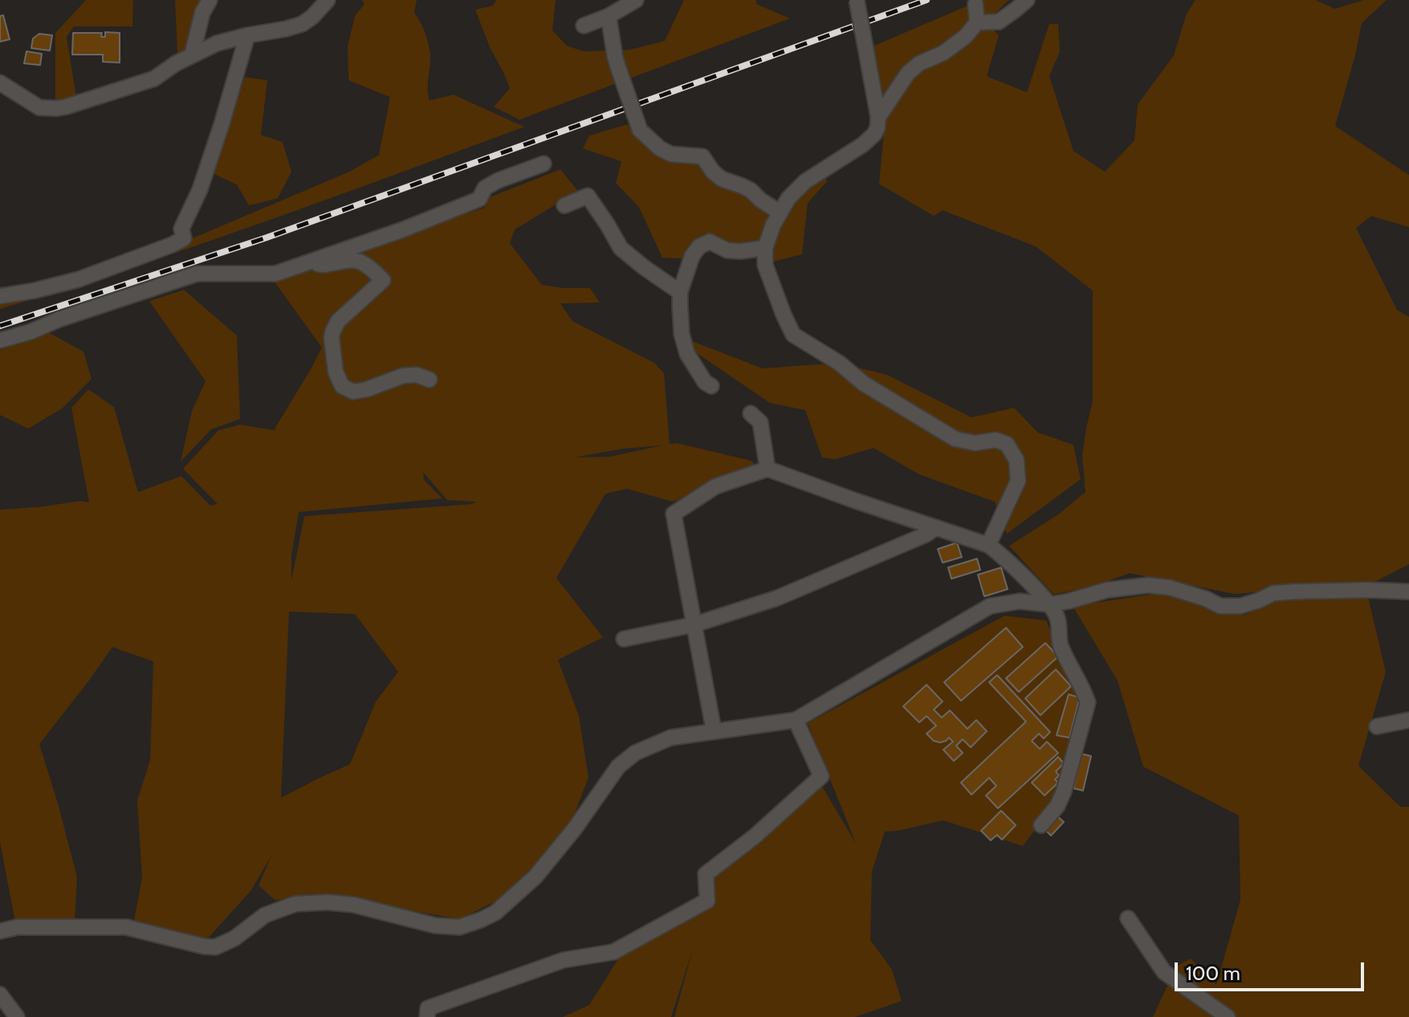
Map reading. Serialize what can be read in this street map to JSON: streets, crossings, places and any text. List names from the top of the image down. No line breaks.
{"scale_bar":"100 m"}
